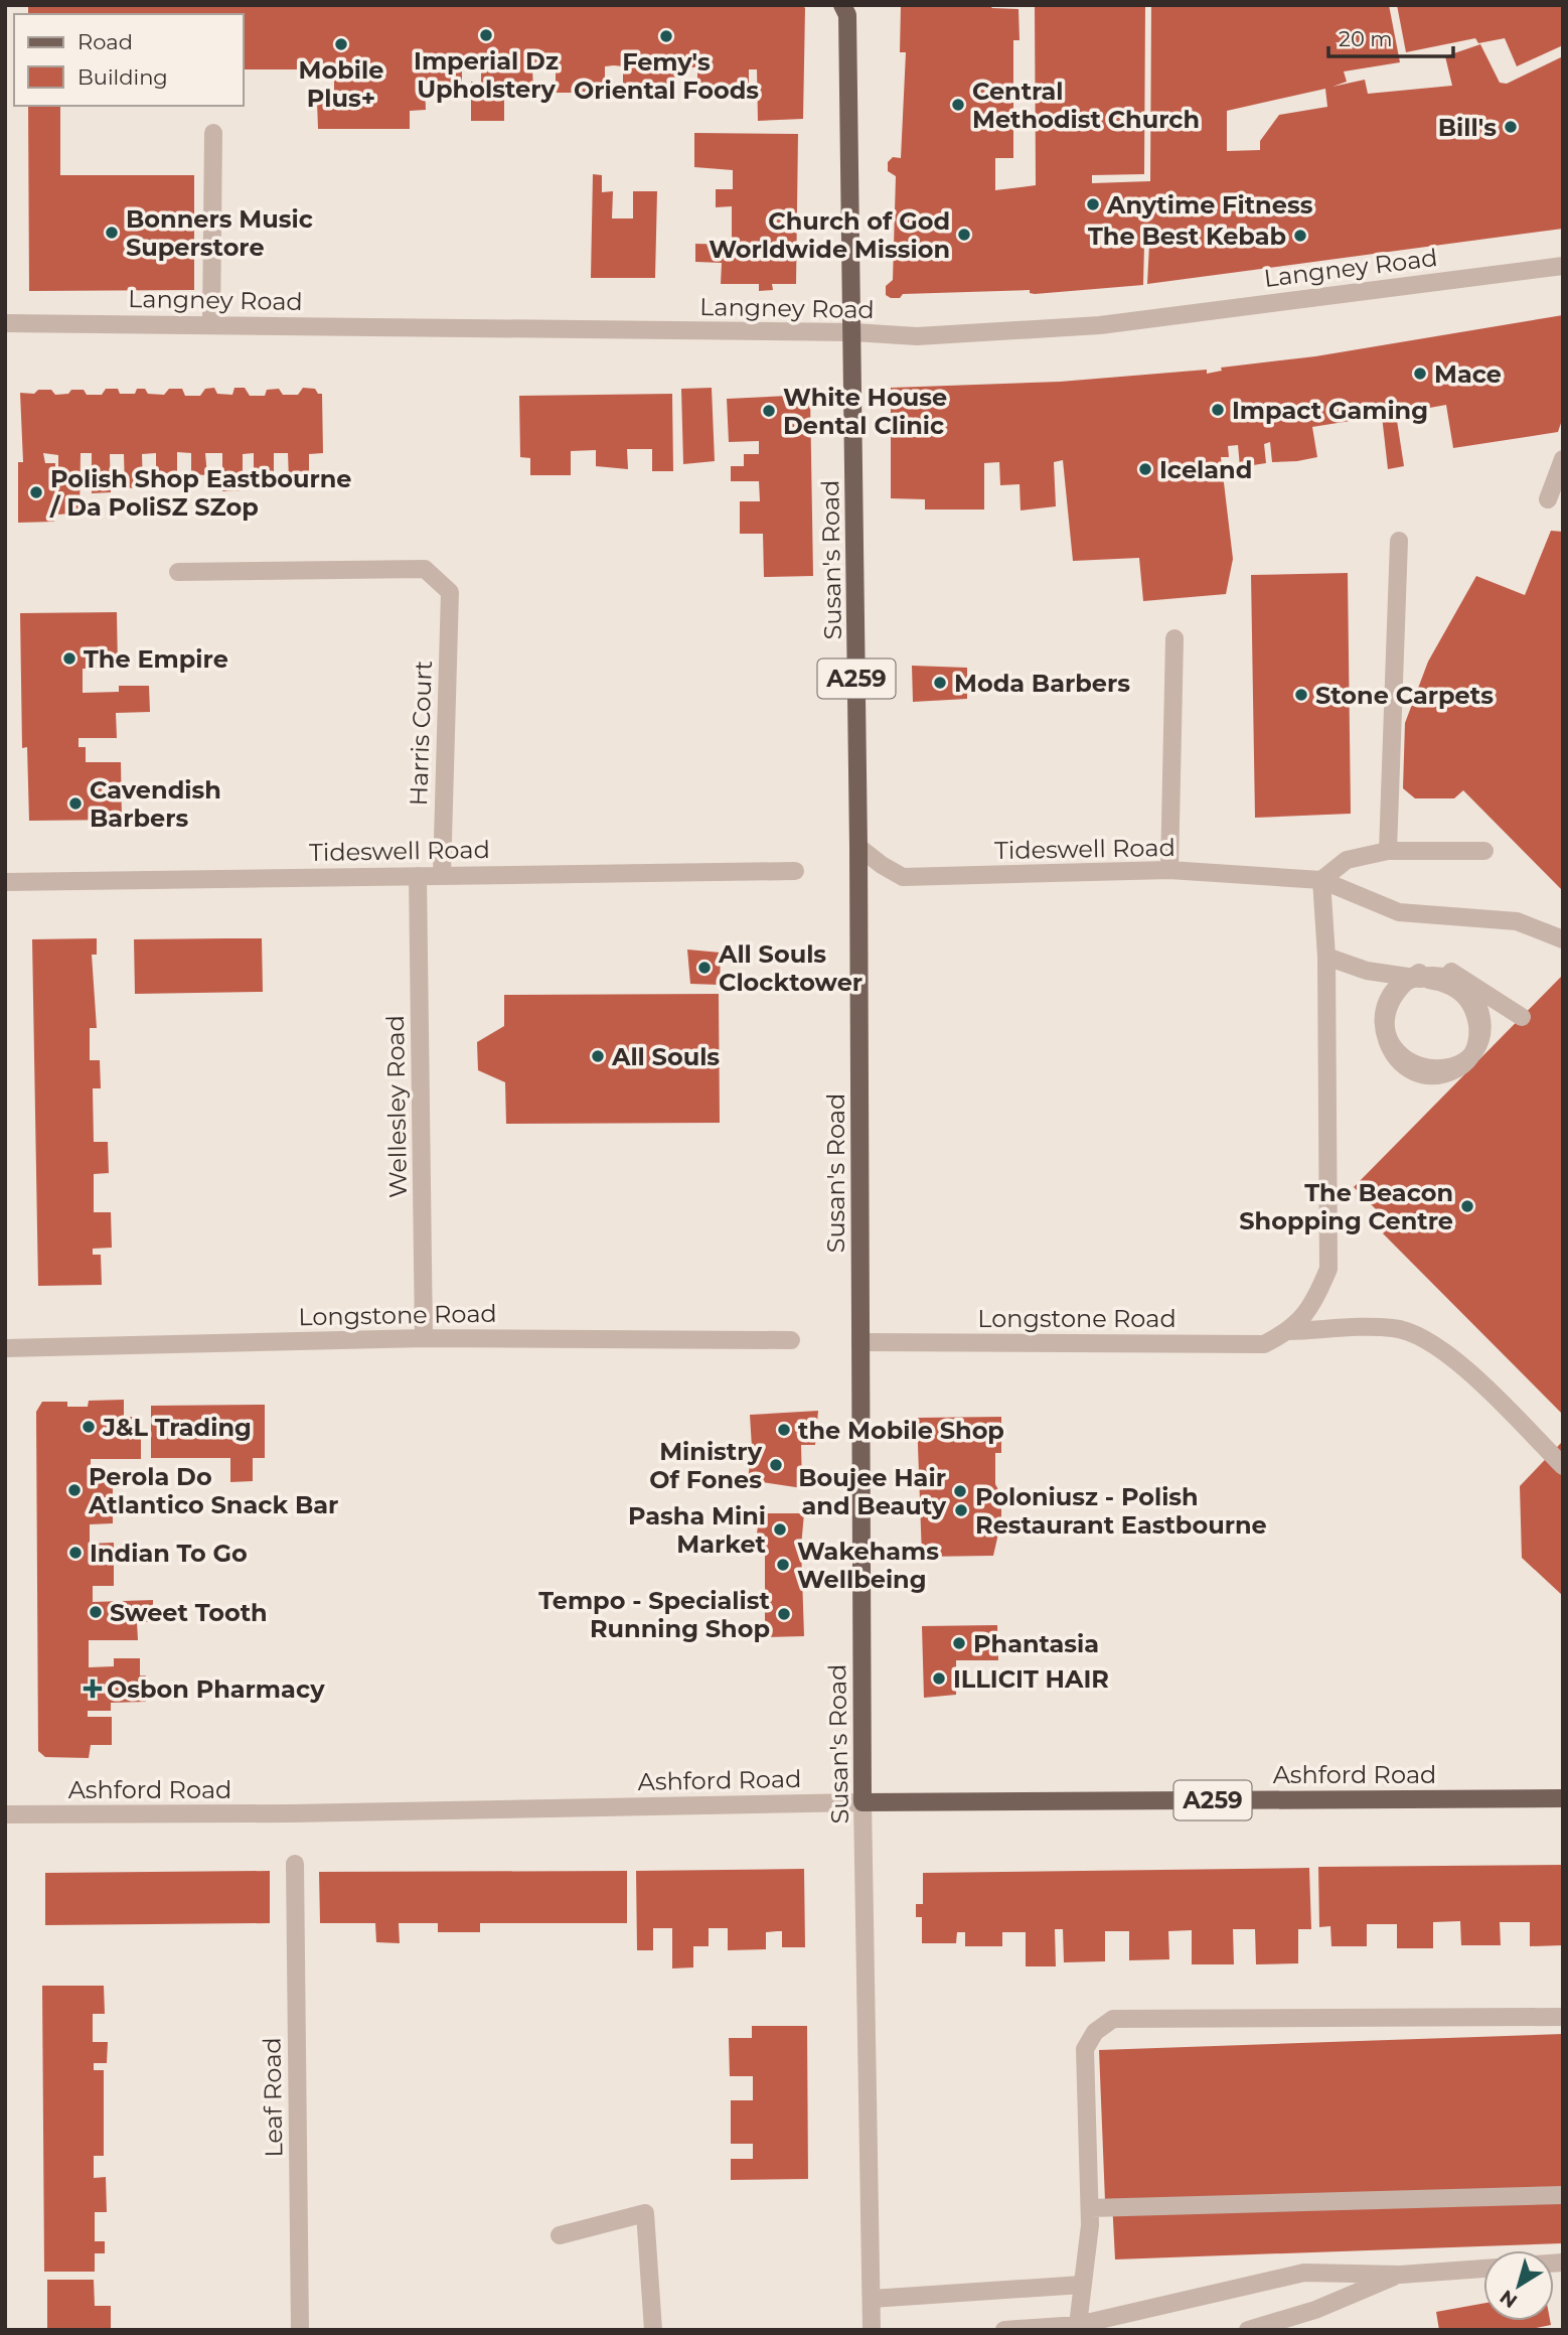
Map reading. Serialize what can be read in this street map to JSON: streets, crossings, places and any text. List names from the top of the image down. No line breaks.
{"streets":{"main road":["Susan's Road","A259","Ashford Road"],"street":["Langney Road","Harris Court","Tideswell Road","Wellesley Road","Longstone Road","Leaf Road"]},"crossings":[["Langney Road","Susan's Road"],["Susan's Road","Tideswell Road"],["Susan's Road","Longstone Road"],["Susan's Road","Ashford Road"],["Harris Court","Tideswell Road"],["Tideswell Road","Wellesley Road"],["Wellesley Road","Longstone Road"]],"places":{"other":["Imperial Dz Upholstery","Femy's Oriental Foods","Mobile Plus+","Central Methodist Church","Bill's","Anytime Fitness","Bonners Music Superstore","Church of God Worldwide Mission","The Best Kebab","Mace","Impact Gaming","White House Dental Clinic","Iceland","Polish Shop Eastbourne / Da PoliSZ SZop","The Empire","Moda Barbers","Stone Carpets","Cavendish Barbers","All Souls Clocktower","All Souls","The Beacon Shopping Centre","J&L Trading","the Mobile Shop","Ministry Of Fones","Perola Do Atlantico Snack Bar","Boujee Hair and Beauty","Poloniusz - Polish Restaurant Eastbourne","Pasha Mini Market","Indian To Go","Wakehams Wellbeing","Sweet Tooth","Tempo - Specialist Running Shop","Phantasia","ILLICIT HAIR"],"health":["Osbon Pharmacy"]},"legend":["Road","Building"],"scale_bar":"20 m","north":"bottom left"}
